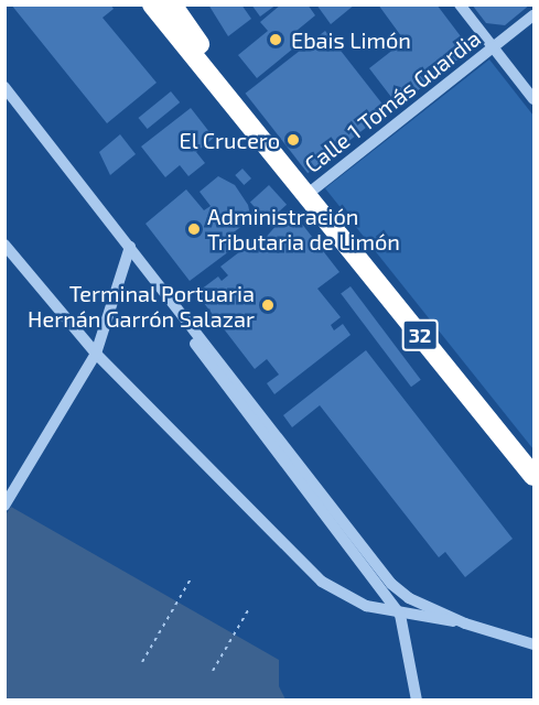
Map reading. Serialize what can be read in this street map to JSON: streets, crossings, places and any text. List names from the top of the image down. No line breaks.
{"streets":{"highway":["32"],"street":["Calle 1 Tomás Guardia"]},"crossings":[["Calle 1 Tomás Guardia","32"]],"places":["Ebais Limón","El Crucero","Administración Tributaria de Limón","Terminal Portuaria Hernán Garrón Salazar"]}
